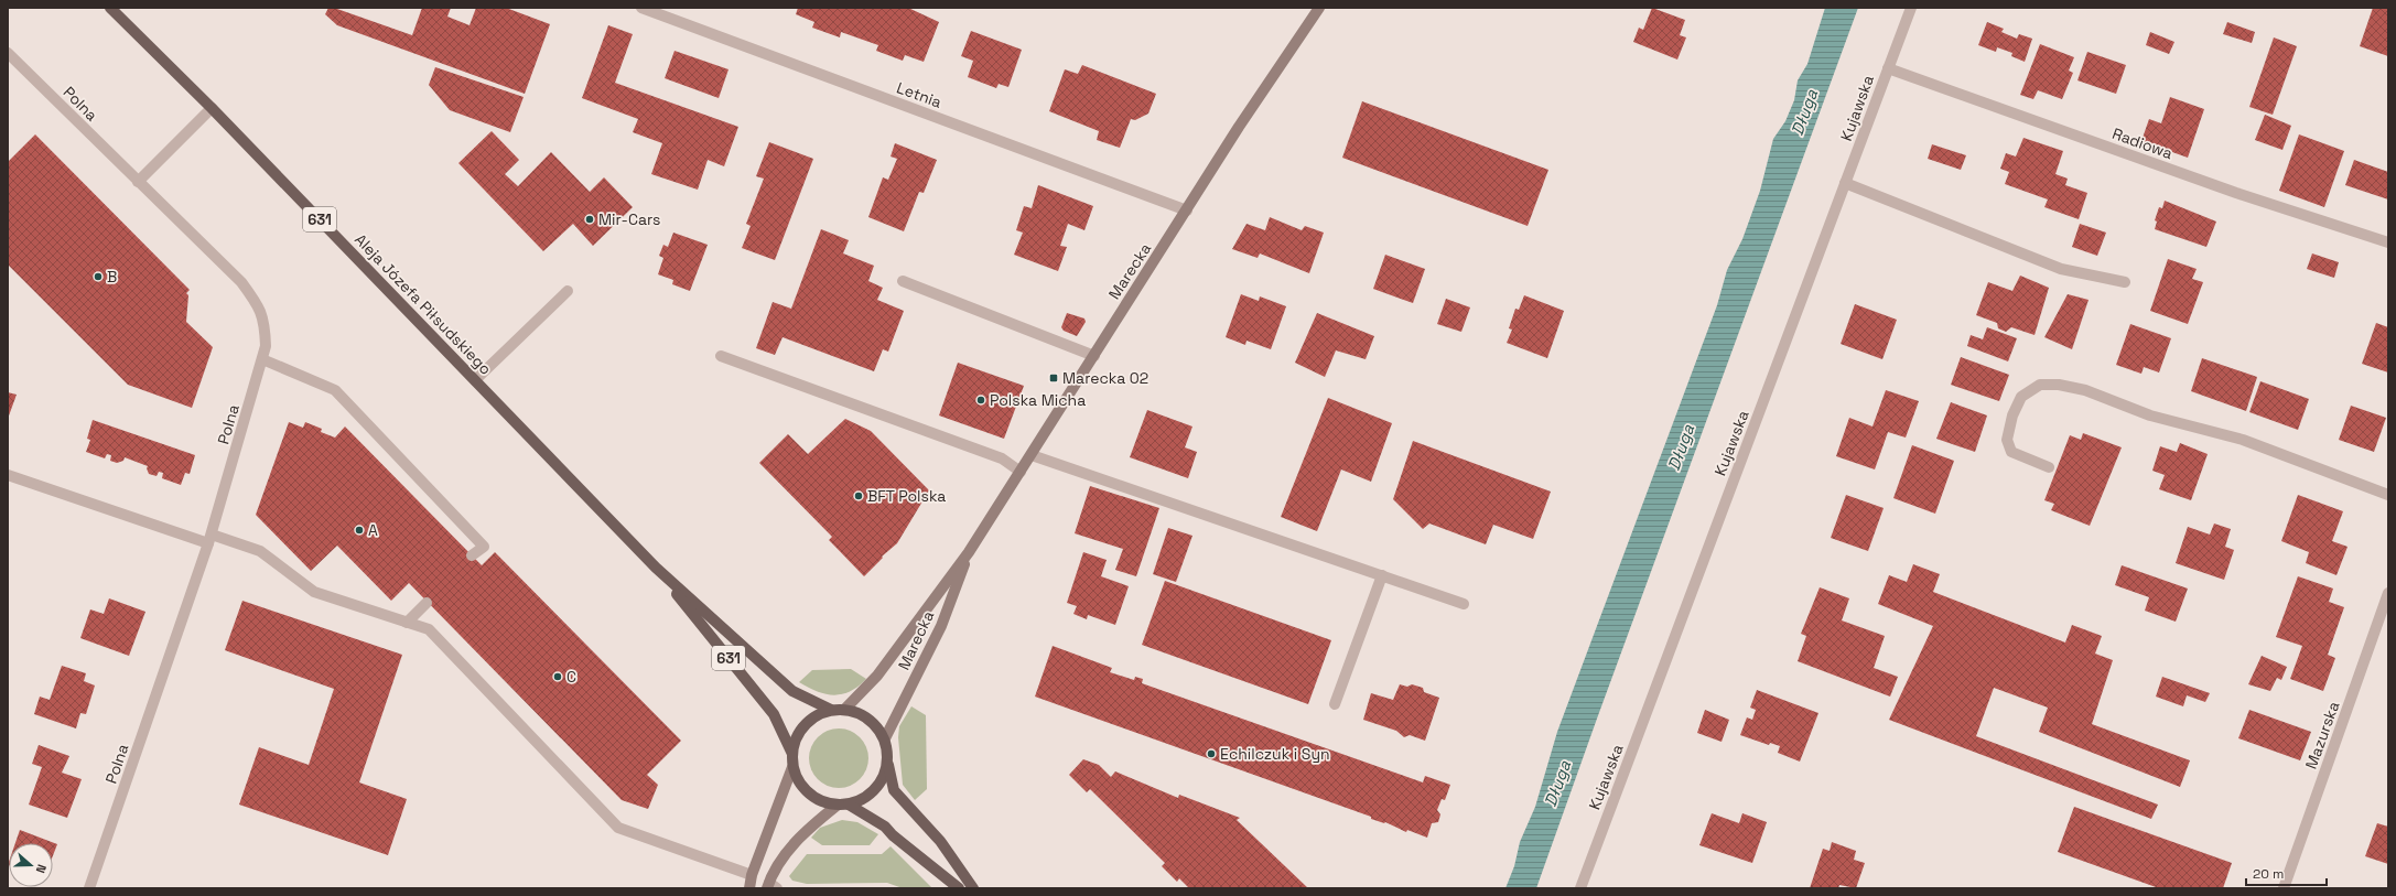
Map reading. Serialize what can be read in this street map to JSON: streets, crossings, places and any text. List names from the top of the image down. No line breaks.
{"streets":{"main road":["631","Aleja Józefa Piłsudskiego"],"street":["Letnia","Polna","Kujawska","Radiowa","Marecka","Mazurska"]},"crossings":[["Letnia","Marecka"],["Kujawska","Radiowa"],["Marecka","Aleja Józefa Piłsudskiego"]],"water":["Długa"],"places":{"other":["Mir-Cars","B","Polska Micha","BFT Polska","A","C","Echilczuk i Syn"],"transit":["Marecka 02"]},"scale_bar":"20 m","north":"right"}
